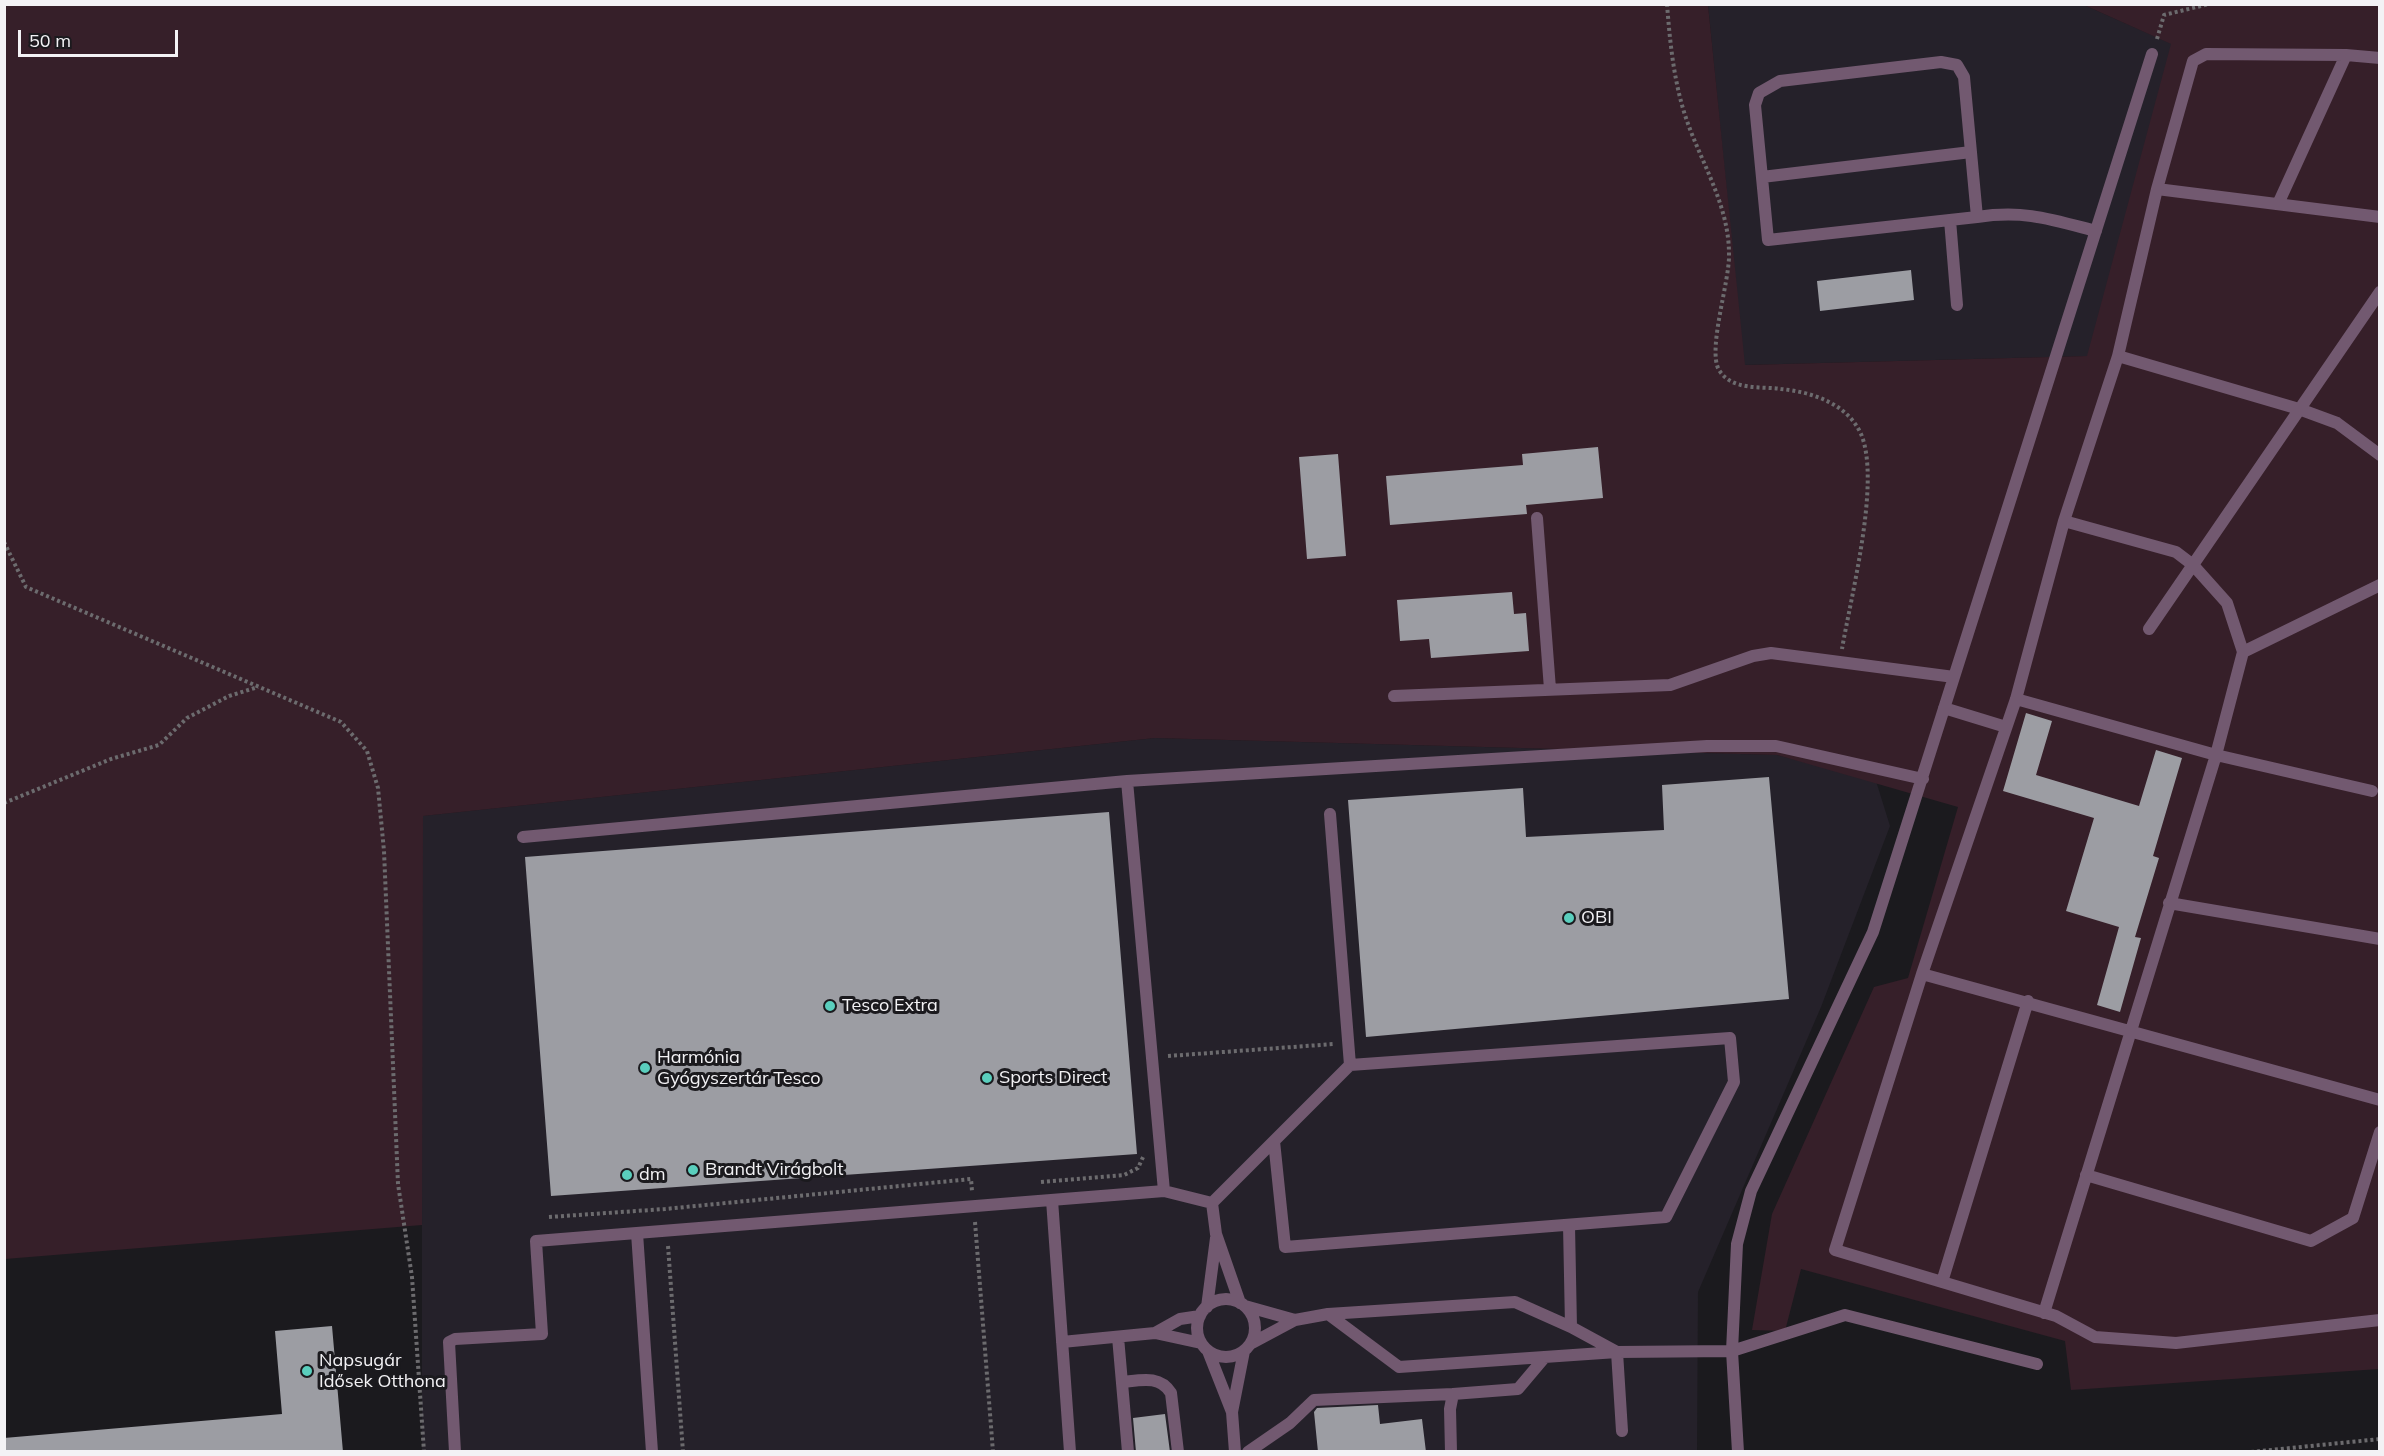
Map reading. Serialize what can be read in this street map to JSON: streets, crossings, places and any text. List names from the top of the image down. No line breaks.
{"places":["OBI","Tesco Extra","Harmónia Gyógyszertár Tesco","Sports Direct","Brandt Virágbolt","dm","Napsugár Idősek Otthona"],"scale_bar":"50 m"}
